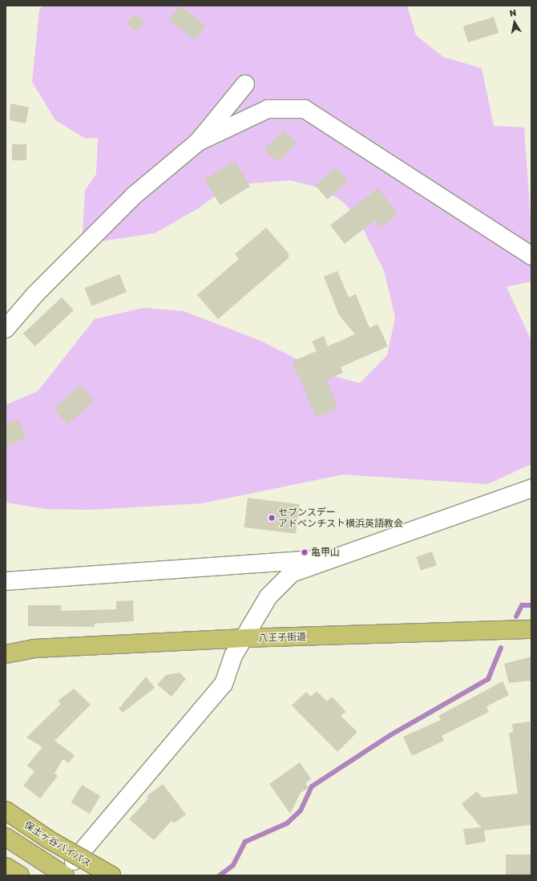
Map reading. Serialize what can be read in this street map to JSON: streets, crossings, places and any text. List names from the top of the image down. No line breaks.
{"streets":{"highway":["八王子街道","保土ヶ谷バイパス"]},"places":["セブンスデー アドベンチスト横浜英語教会","亀甲山"],"north":"top"}
